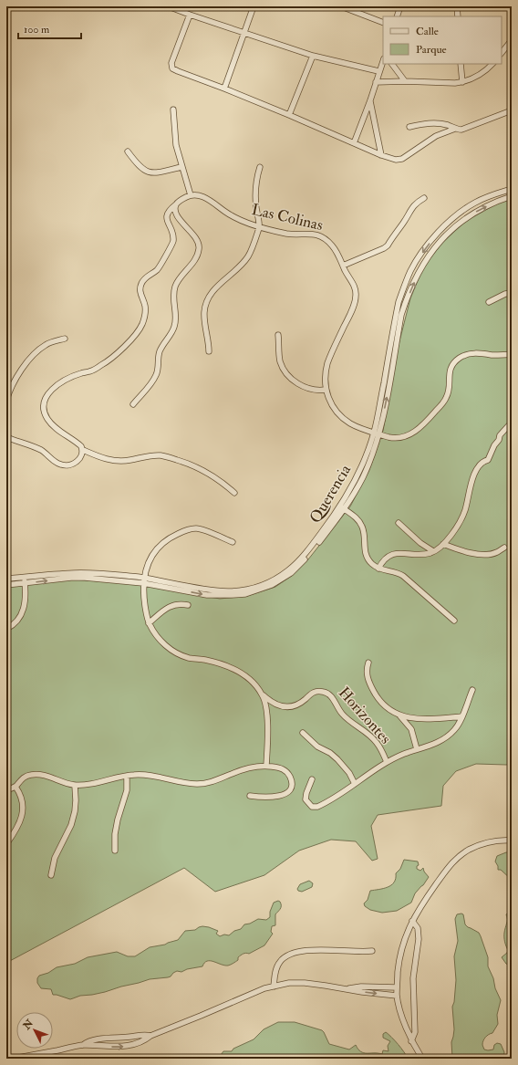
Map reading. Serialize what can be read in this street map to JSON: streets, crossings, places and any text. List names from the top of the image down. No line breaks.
{"streets":{"street":["Las Colinas","Querencia","Horizontes"]},"legend":["Calle","Parque"],"scale_bar":"100 m","north":"top left"}
